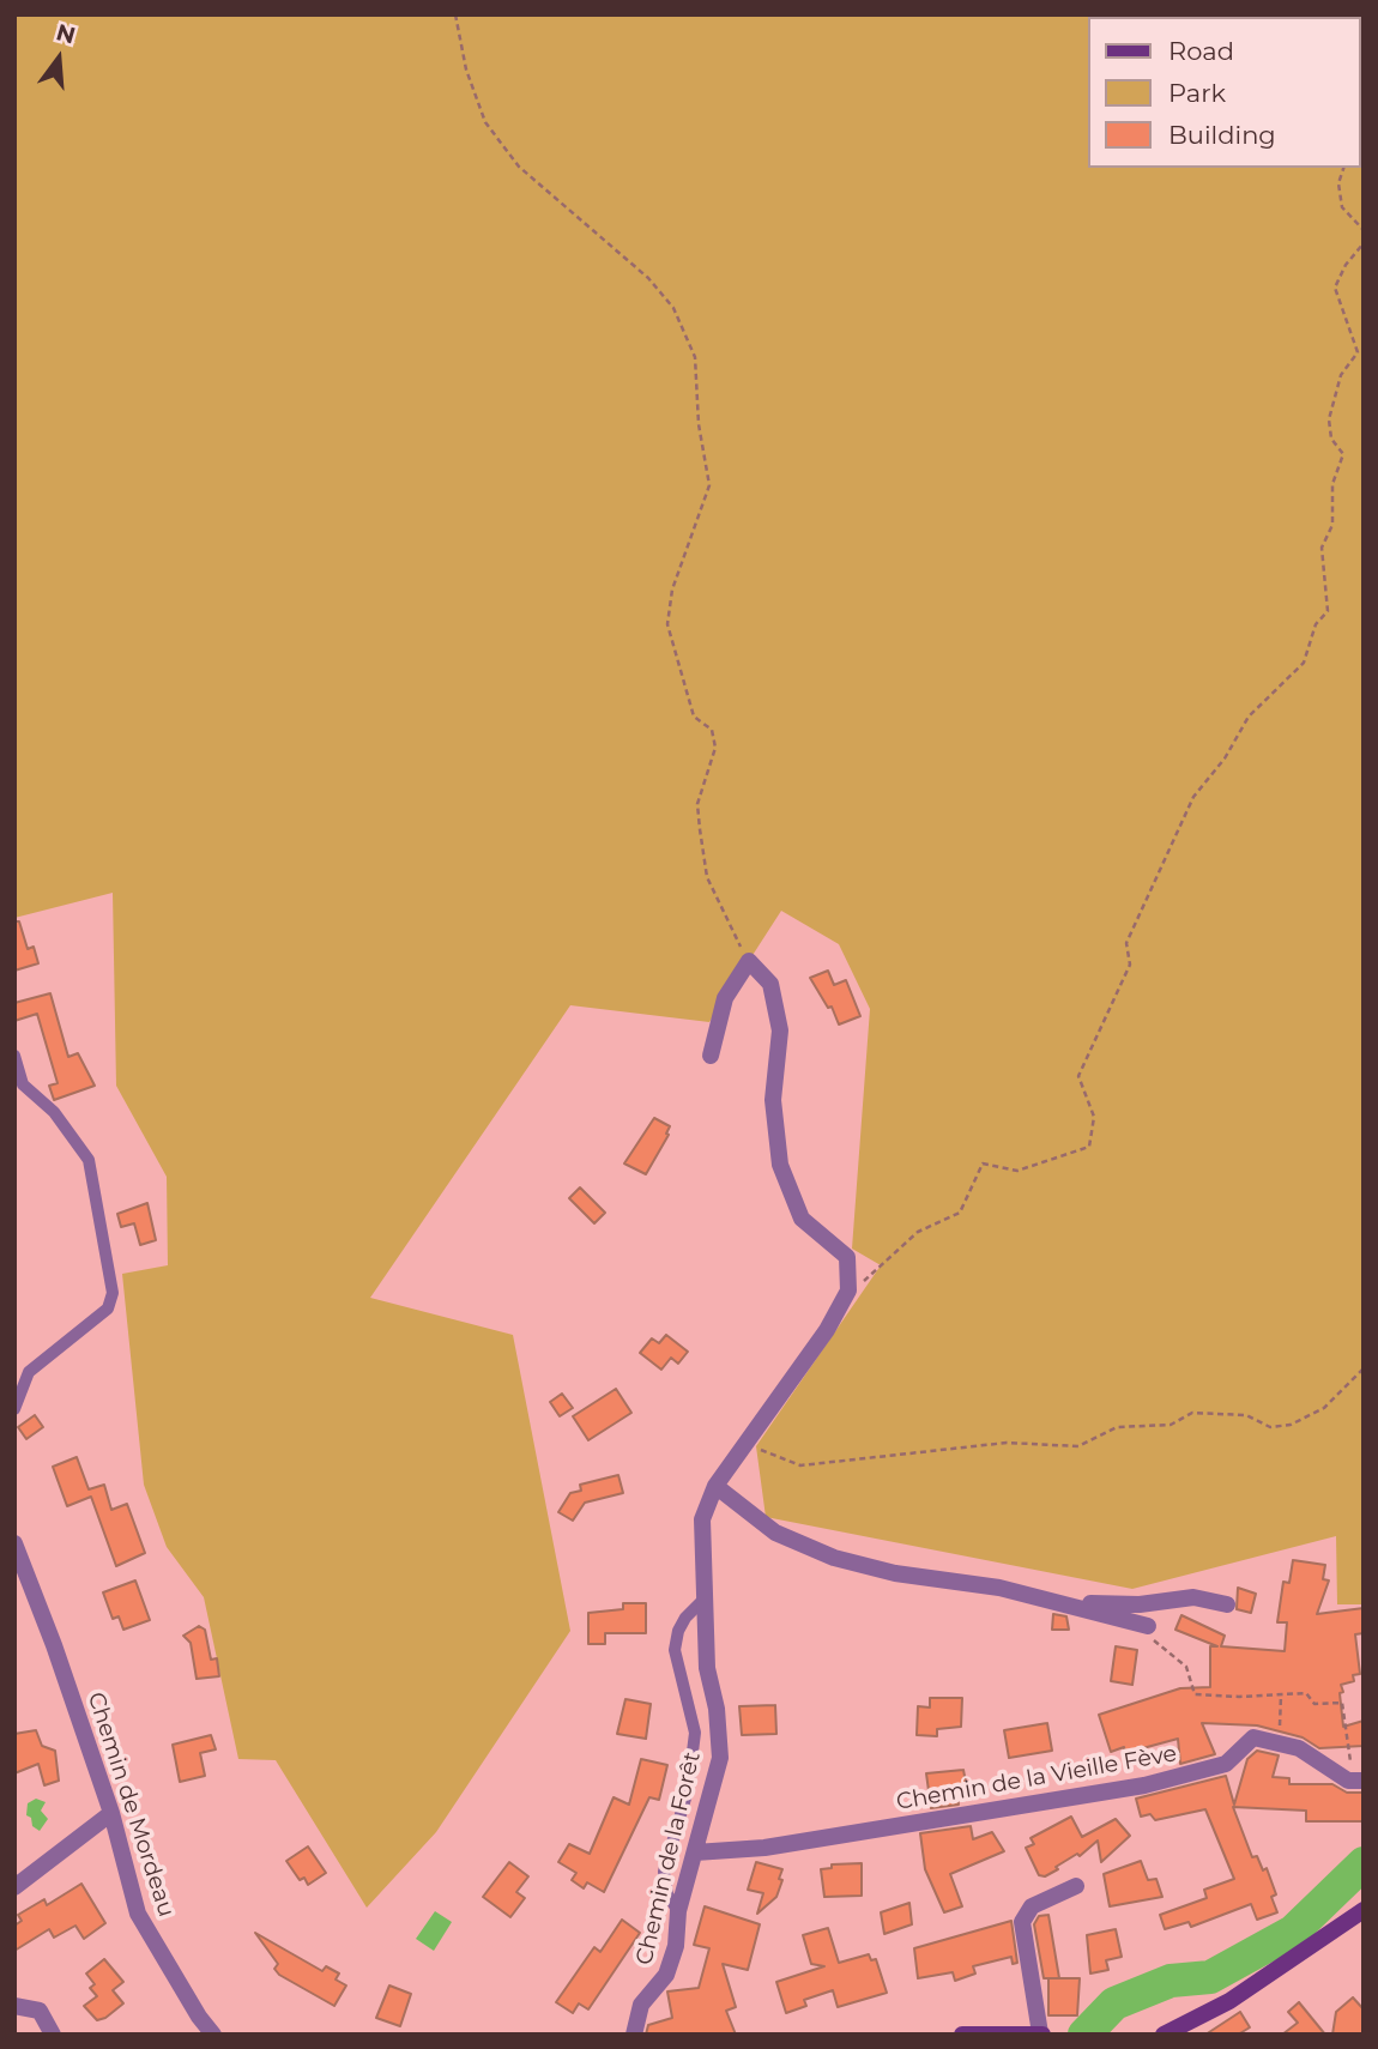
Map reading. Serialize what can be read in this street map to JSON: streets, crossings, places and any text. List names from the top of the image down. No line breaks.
{"streets":{"street":["Chemin de la Vieille Fève","Chemin de Mordeau","Chemin de la Forêt"]},"crossings":[["Chemin de la Vieille Fève","Chemin de la Forêt"]],"legend":["Road","Park","Building"],"north":"top"}
